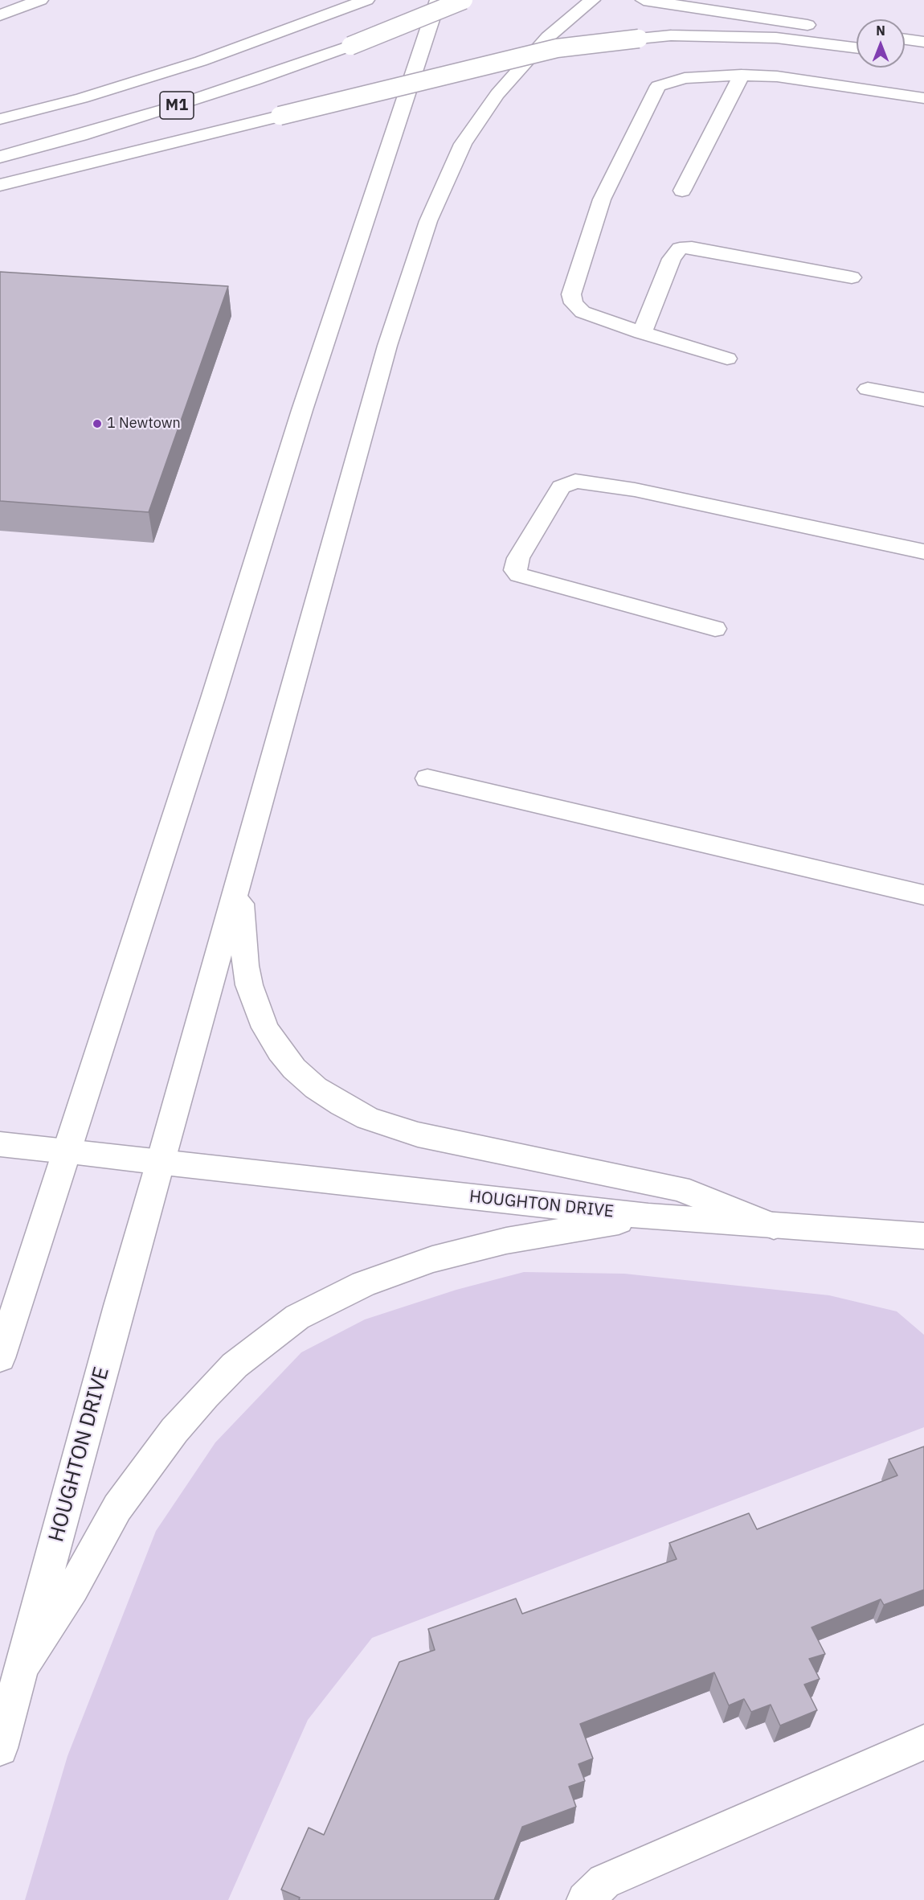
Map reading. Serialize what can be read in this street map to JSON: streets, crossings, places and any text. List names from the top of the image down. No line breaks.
{"streets":{"main road":["M1","HOUGHTON DRIVE"]},"places":["1 Newtown"],"north":"top"}
